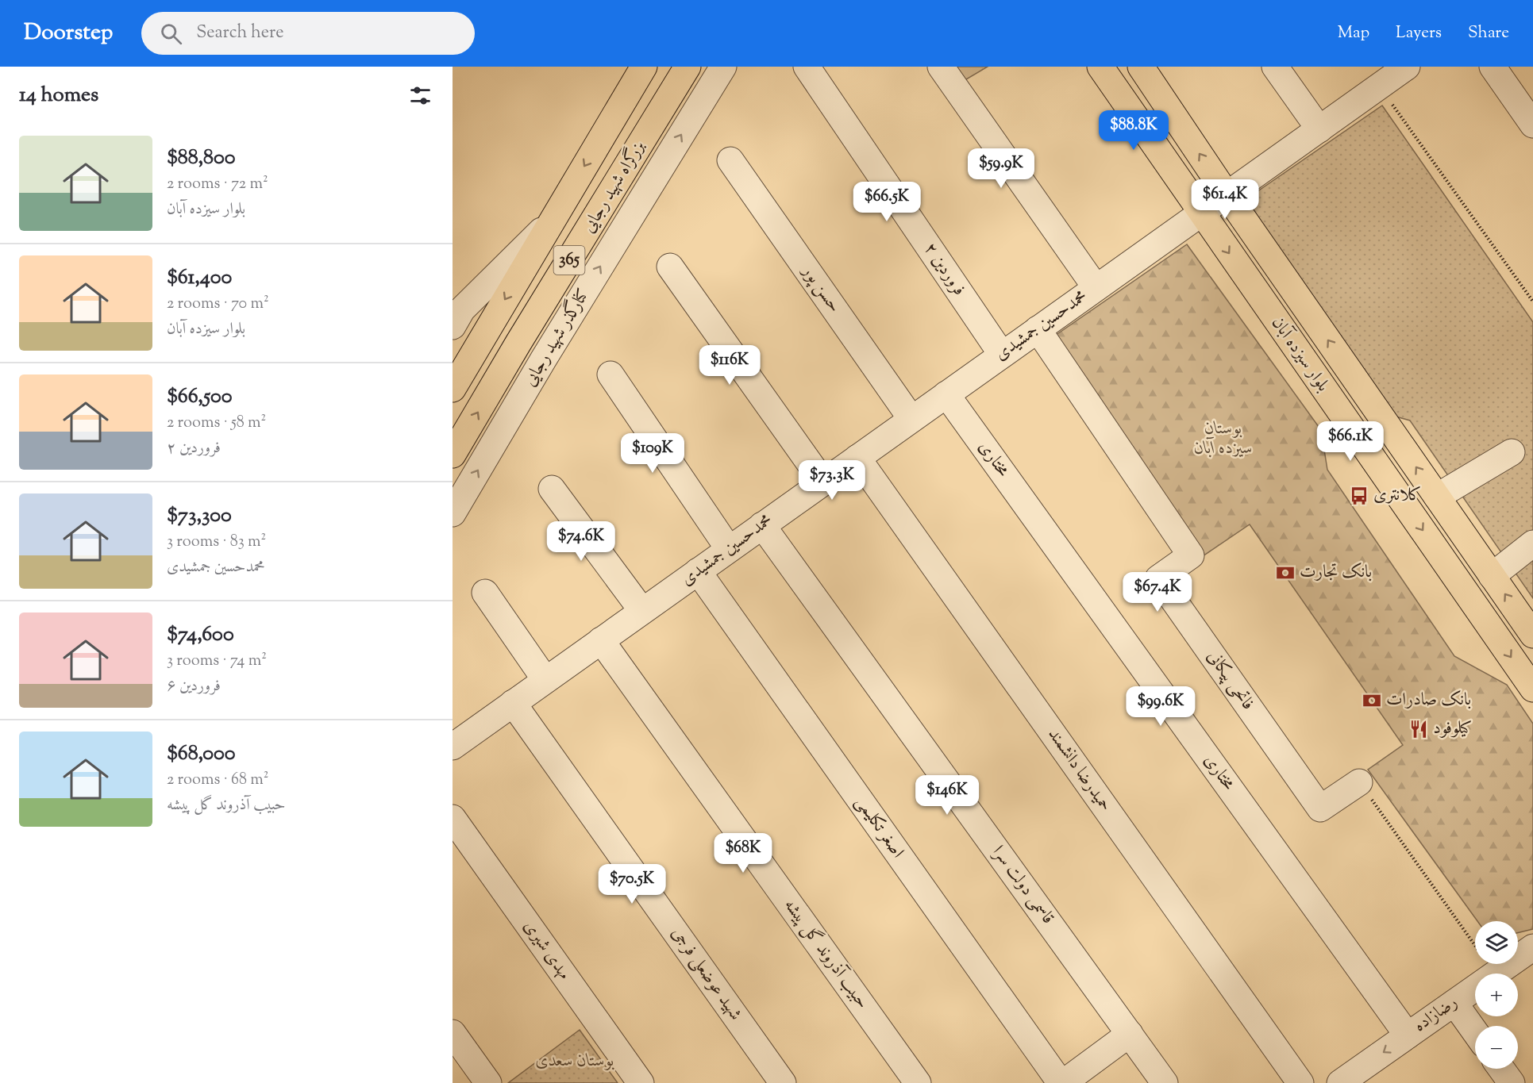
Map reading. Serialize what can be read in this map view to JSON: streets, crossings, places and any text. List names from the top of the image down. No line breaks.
{"streets":{"main road":["بزرگراه شهید رجایی","365","بلوار سیزده آبان"],"street":["فروردین ۲","حسن پور","محمدحسین جمشیدی","کنارگذر شهید رجایی","مختاری","فاتحی پیکانی","حمیدرضا دانشمند","اصغر تکلیمی","قاسمی دولت سرا","مهدی شیری","حبیب آذروند گل پیشه","شهید عوضعلی فرجی","رضازاده"]},"crossings":[["فروردین ۲","محمدحسین جمشیدی"],["حسن پور","محمدحسین جمشیدی"],["محمدحسین جمشیدی","بلوار سیزده آبان"],["محمدحسین جمشیدی","مختاری"],["محمدحسین جمشیدی","فاتحی پیکانی"],["محمدحسین جمشیدی","حمیدرضا دانشمند"],["محمدحسین جمشیدی","اصغر تکلیمی"],["محمدحسین جمشیدی","قاسمی دولت سرا"],["محمدحسین جمشیدی","حبیب آذروند گل پیشه"],["محمدحسین جمشیدی","شهید عوضعلی فرجی"],["مختاری","رضازاده"]],"one_way":["کنارگذر شهید رجایی"],"parks":["بوستان سیزده آبان","بوستان سعدی"],"places":{"bus stop":["کلانتری"],"bank":["بانک تجارت","بانک صادرات"],"restaurant":["کیلوفود"]},"page":{"header":"Doorstep","search":"Search here","nav":["Map","Layers","Share"],"heading":"14 homes","price":["$88.8K","$59.9K","$61.4K","$66.5K","$116K","$66.1K","$109K","$73.3K","$74.6K","$67.4K","$99.6K","$146K","$68K","$70.5K"],"list":[{"name":"$88,800","note":"2 rooms · 72 m² · بلوار سیزده آبان"},{"name":"$61,400","note":"2 rooms · 70 m² · بلوار سیزده آبان"},{"name":"$66,500","note":"2 rooms · 58 m² · فروردین ۲"},{"name":"$73,300","note":"3 rooms · 83 m² · محمدحسین جمشیدی"},{"name":"$74,600","note":"3 rooms · 74 m² · فروردین ۶"},{"name":"$68,000","note":"2 rooms · 68 m² · حبیب آذروند گل پیشه"}],"map_buttons":["+","−"]}}
